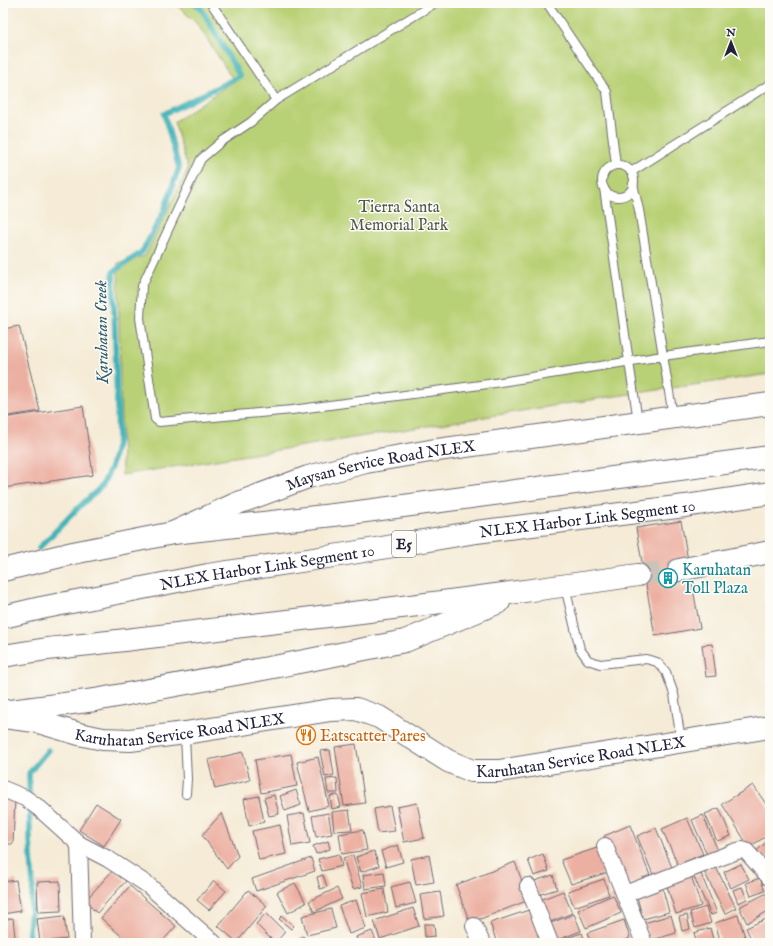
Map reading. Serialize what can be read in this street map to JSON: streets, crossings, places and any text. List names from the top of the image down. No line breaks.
{"streets":{"main road":["Maysan Service Road NLEX","NLEX Harbor Link Segment 10","E5","Karuhatan Service Road NLEX"]},"water":["Karuhatan Creek"],"parks":["Tierra Santa Memorial Park"],"places":{"building":["Karuhatan Toll Plaza"],"restaurant":["Eatscatter Pares"]},"north":"top"}
